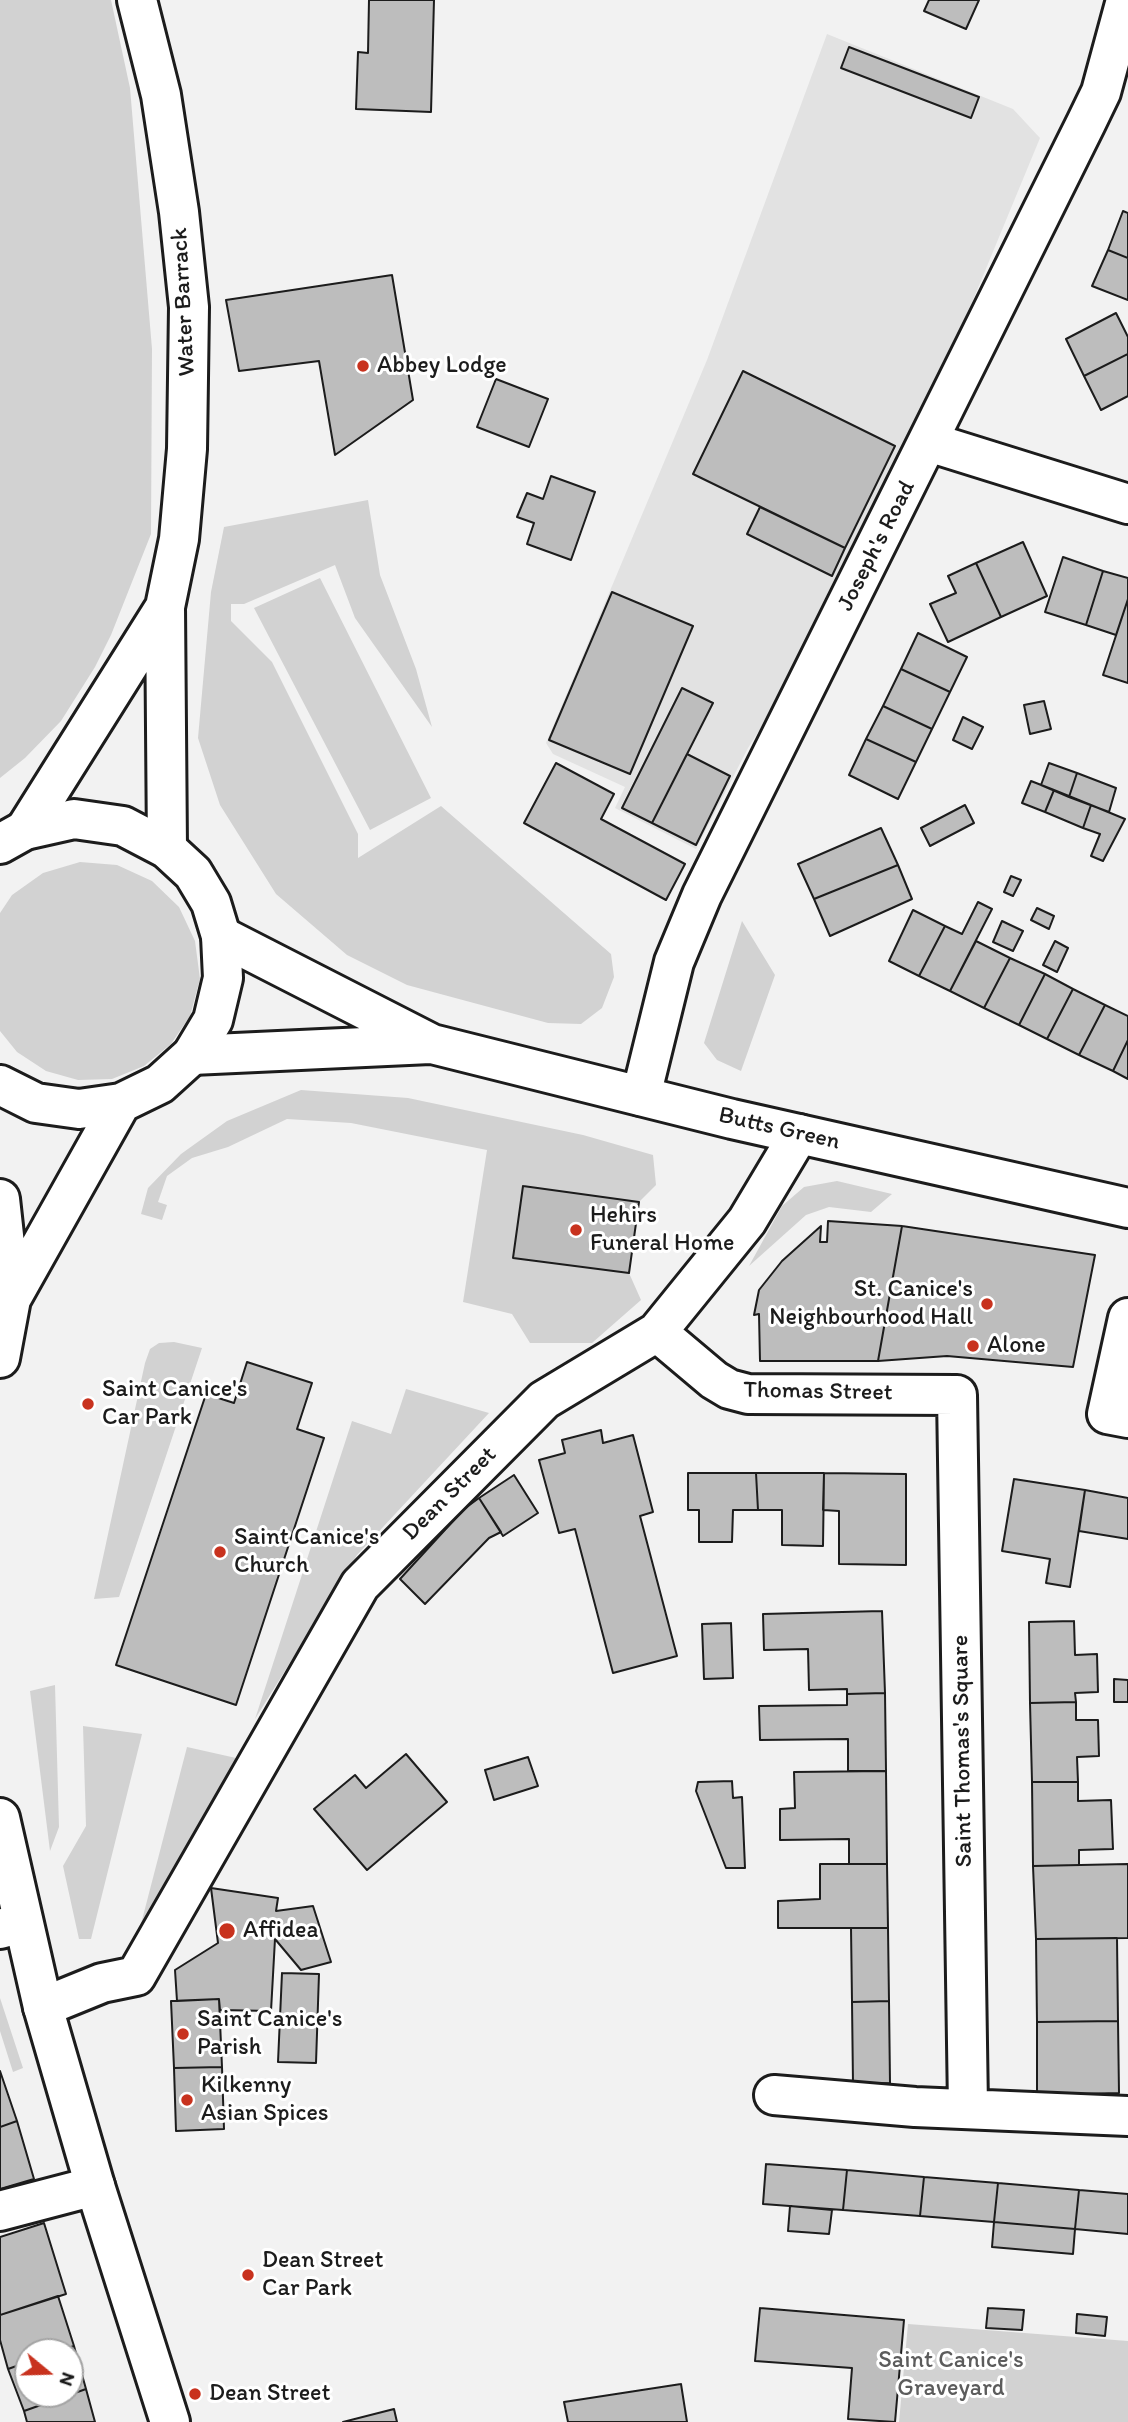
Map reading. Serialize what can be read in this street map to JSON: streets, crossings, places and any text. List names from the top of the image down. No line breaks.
{"streets":{"street":["Water Barrack","Joseph's Road","Butts Green","Thomas Street","Dean Street","Saint Thomas's Square"]},"crossings":[["Joseph's Road","Butts Green"],["Butts Green","Dean Street"],["Thomas Street","Dean Street"],["Thomas Street","Saint Thomas's Square"]],"parks":["Saint Canice's Graveyard"],"places":["Abbey Lodge","Hehirs Funeral Home","St. Canice's Neighbourhood Hall","Alone","Saint Canice's Car Park","Saint Canice's Church","Affidea","Saint Canice's Parish","Kilkenny Asian Spices","Dean Street Car Park","Dean Street"],"north":"right"}
